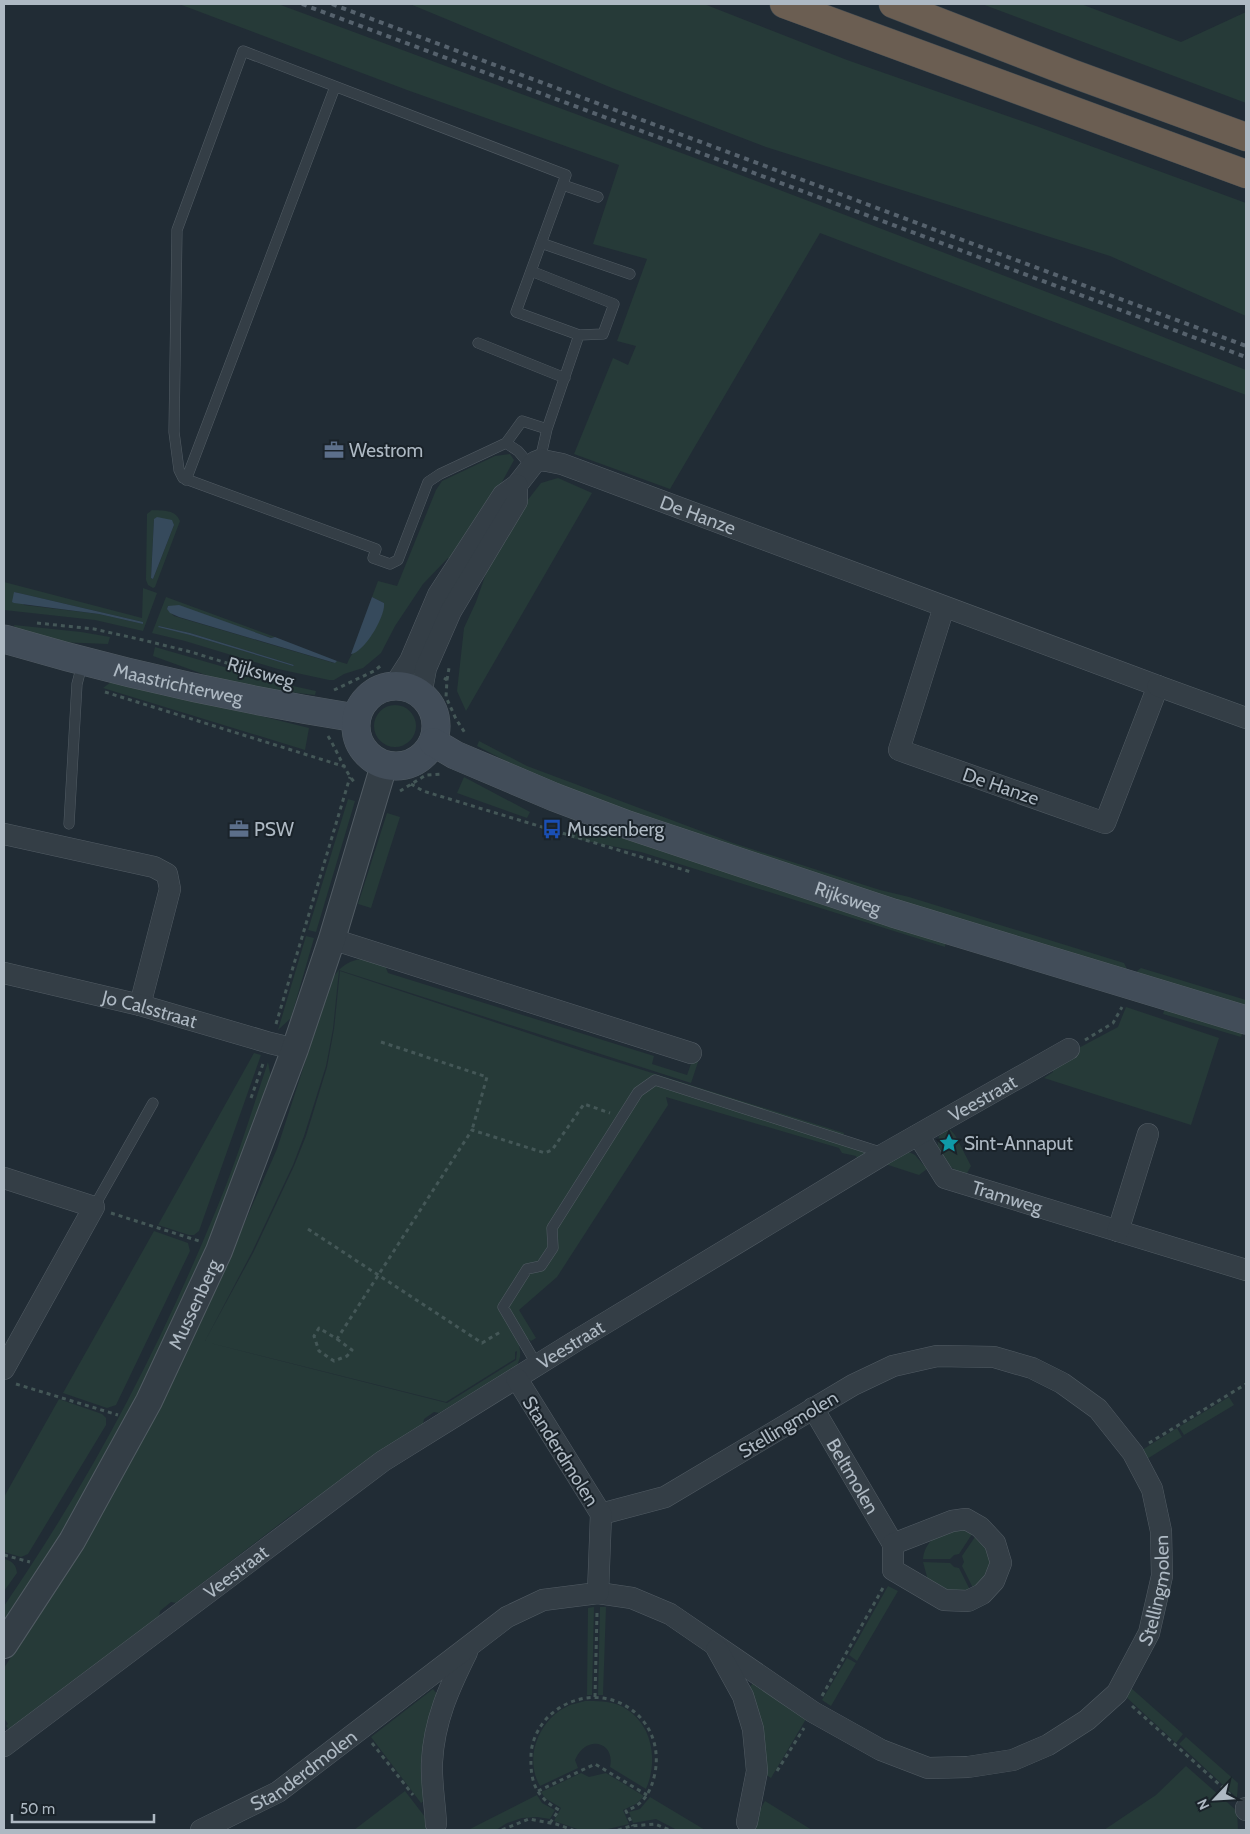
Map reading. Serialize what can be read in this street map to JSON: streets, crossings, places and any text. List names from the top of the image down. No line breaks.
{"streets":{"main road":["Rijksweg","Maastrichterweg"],"street":["De Hanze","Jo Calsstraat","Veestraat","Tramweg","Mussenberg","Stellingmolen","Standerdmolen","Beltmolen"]},"crossings":[["Jo Calsstraat","Mussenberg"],["Veestraat","Tramweg"],["Veestraat","Standerdmolen"],["Stellingmolen","Standerdmolen"],["Stellingmolen","Beltmolen"]],"places":{"office":["Westrom","PSW"],"bus stop":["Mussenberg"],"place":["Sint-Annaput"]},"scale_bar":"50 m","north":"bottom left"}
